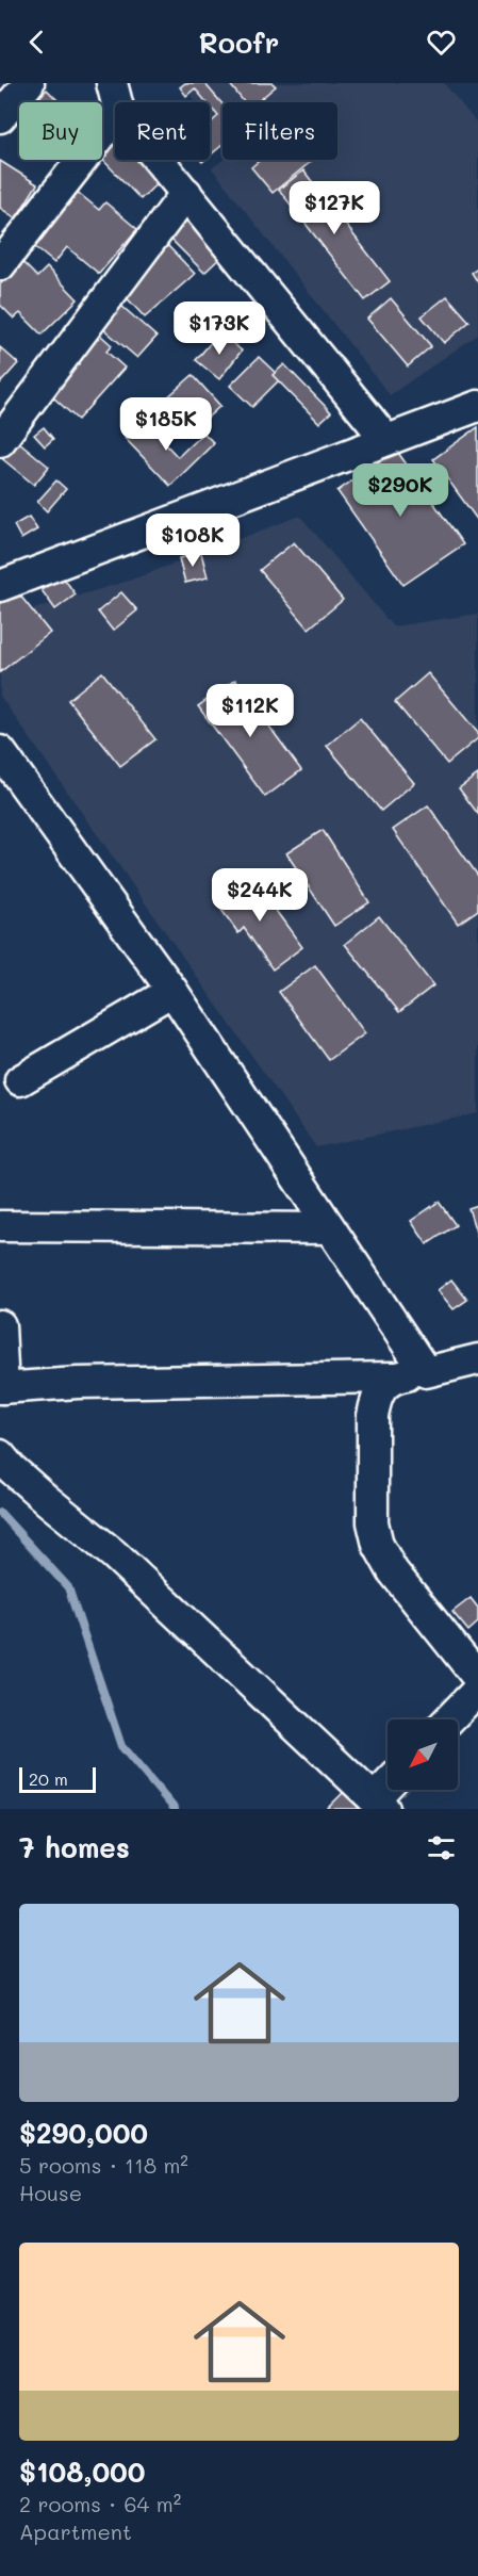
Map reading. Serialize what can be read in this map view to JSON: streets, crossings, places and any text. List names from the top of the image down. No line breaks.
{"scale_bar":"20 m","north":"bottom left","page":{"header":"Roofr","chip":["Buy","Rent","Filters"],"price":["$127K","$173K","$185K","$290K","$108K","$112K","$244K"],"scale":"20 m","heading":"7 homes","list":[{"name":"$290,000","note":"5 rooms · 118 m² · House"},{"name":"$108,000","note":"2 rooms · 64 m² · Apartment"}]}}
